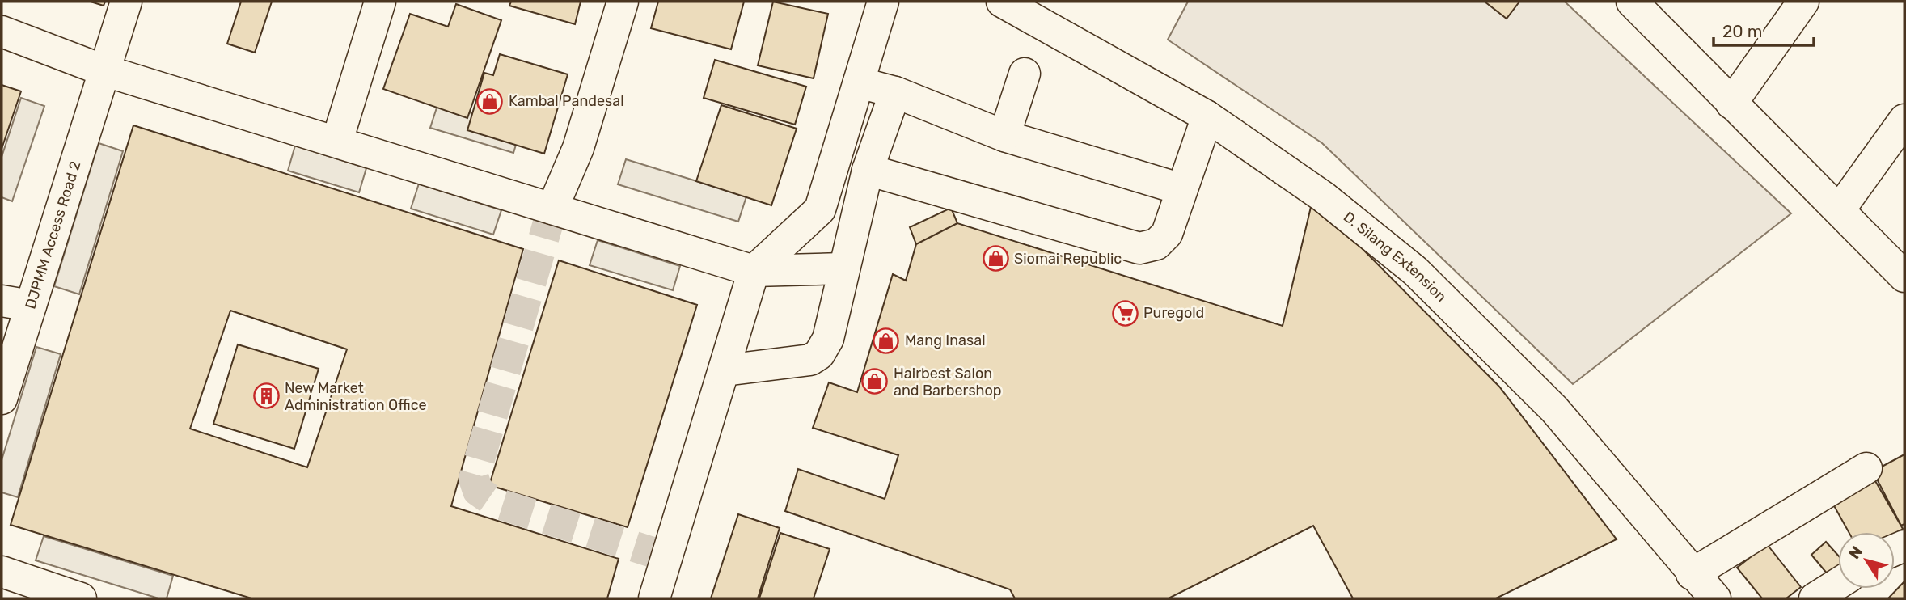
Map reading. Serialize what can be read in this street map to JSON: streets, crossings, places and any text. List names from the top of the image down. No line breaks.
{"streets":{"street":["DJPMM Access Road 2","D. Silang Extension"]},"places":{"shop":["Kambal Pandesal","Siomai Republic","Mang Inasal","Hairbest Salon and Barbershop"],"supermarket":["Puregold"],"building":["New Market Administration Office"]},"scale_bar":"20 m","north":"top left"}
